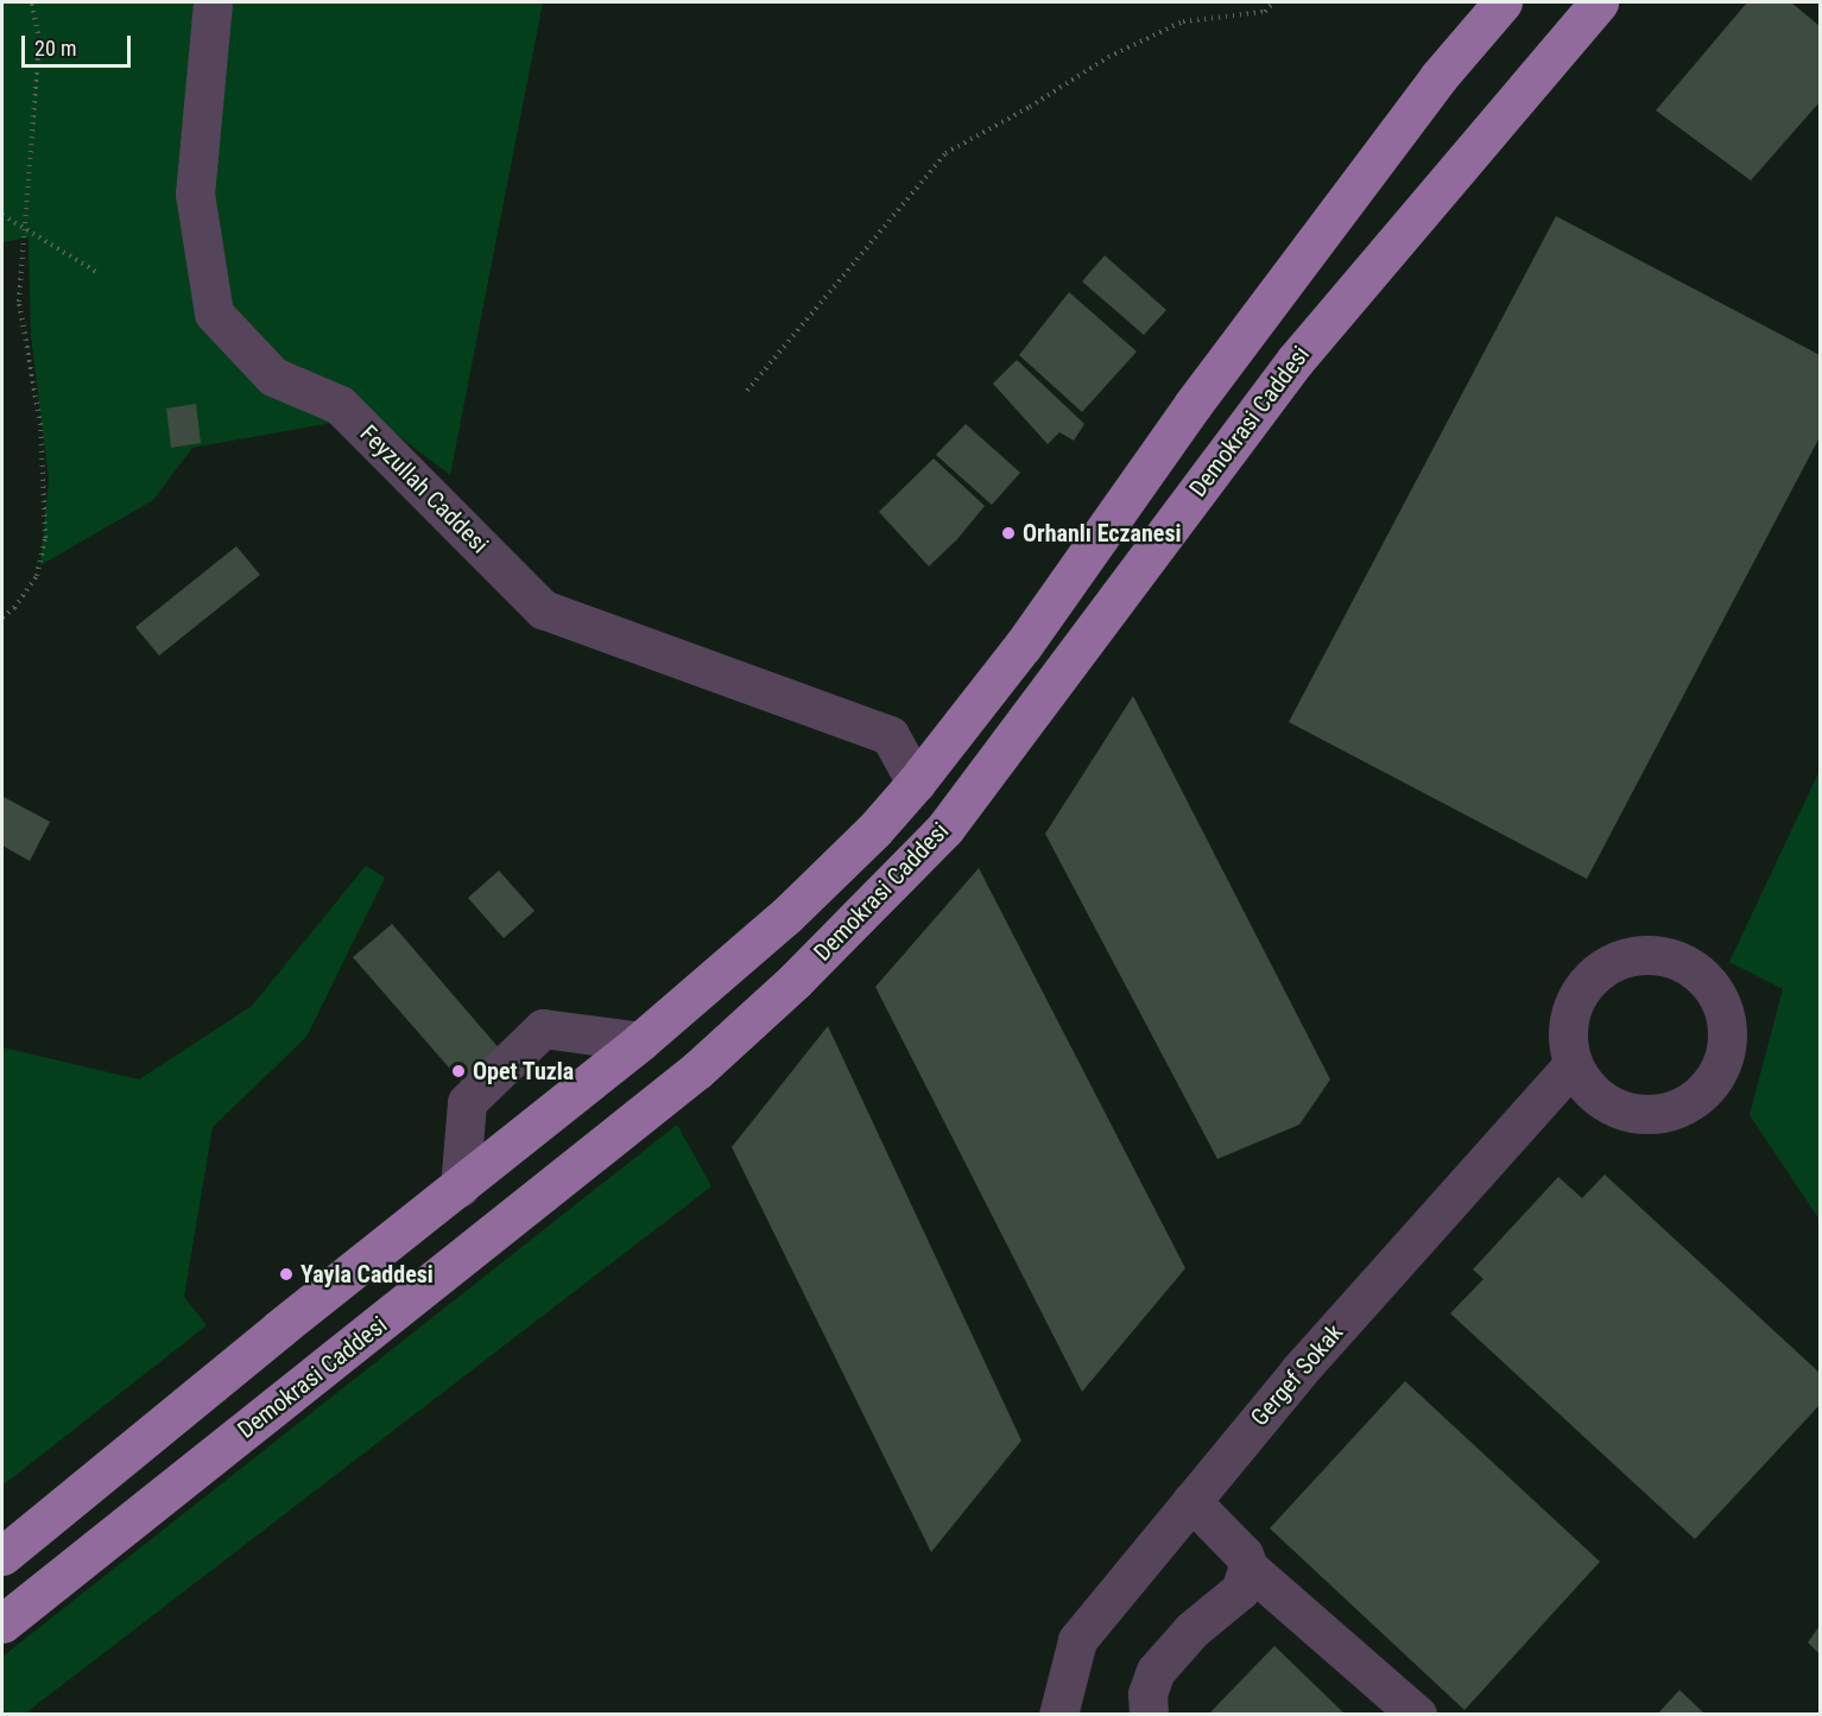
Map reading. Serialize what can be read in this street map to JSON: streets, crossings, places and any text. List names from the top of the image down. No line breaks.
{"streets":{"main road":["Demokrasi Caddesi"],"street":["Feyzullah Caddesi","Gergef Sokak"]},"crossings":[["Demokrasi Caddesi","Feyzullah Caddesi"]],"places":["Orhanlı Eczanesi","Opet Tuzla","Yayla Caddesi"],"scale_bar":"20 m"}
